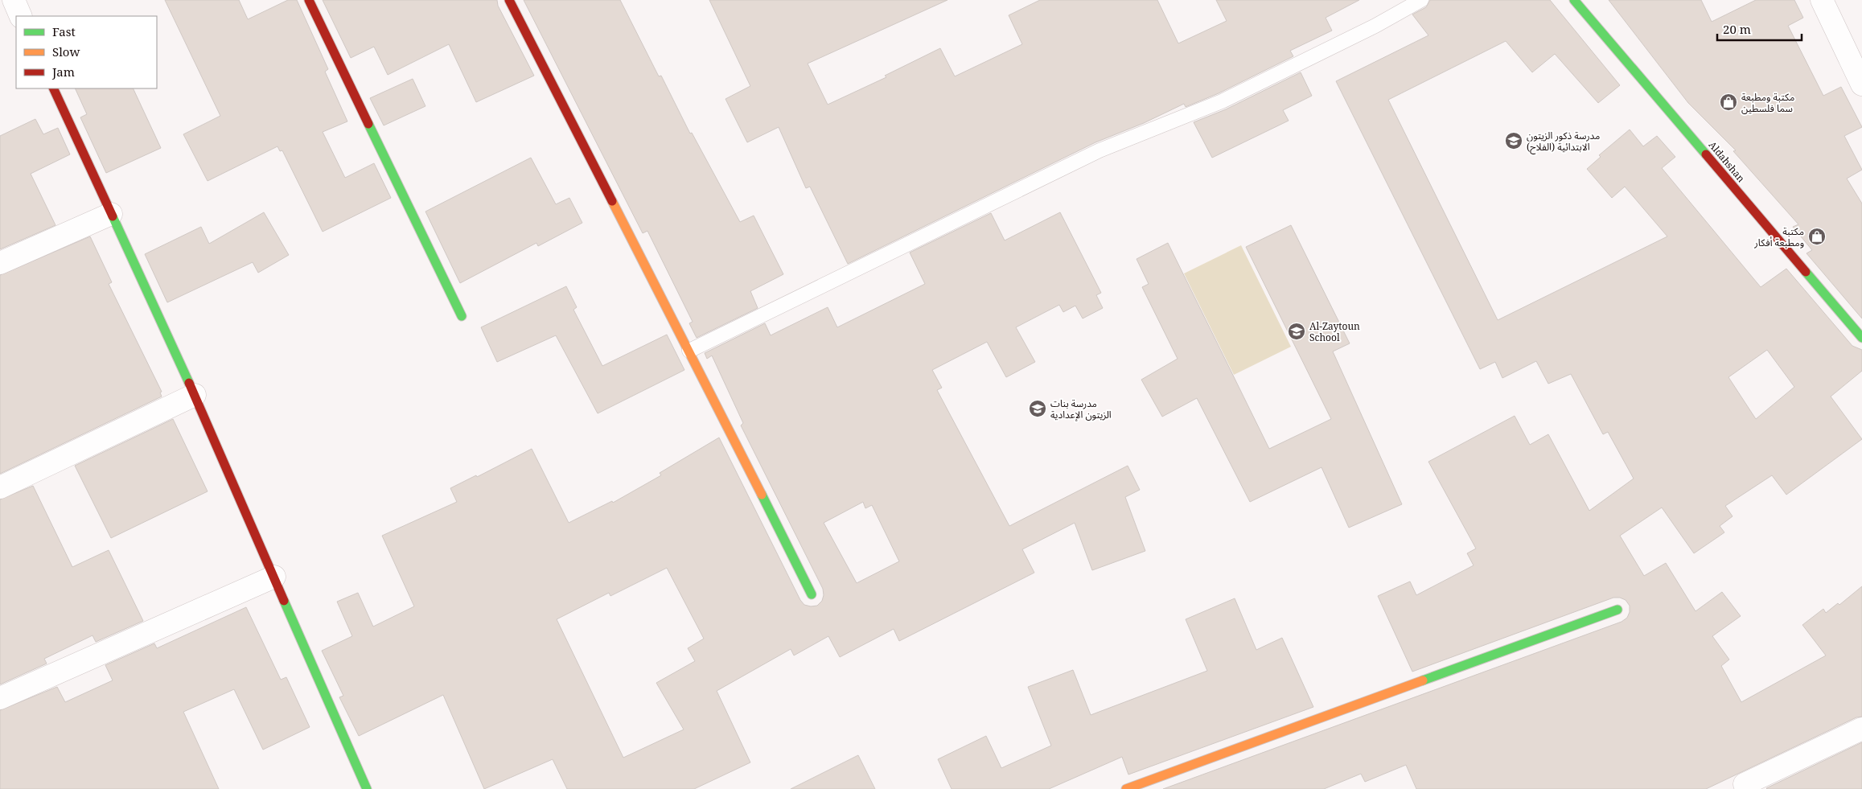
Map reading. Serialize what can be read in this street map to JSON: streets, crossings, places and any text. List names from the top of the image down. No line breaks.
{"streets":{"street":["Aldahshan"]},"places":{"shop":["مكتبة ومطبعة سما فلسطين","مكتبة ومطبعة أفكار"],"school or university":["مدرسة ذكور الزيتون الابتدائية (الفلاح)","Al-Zaytoun School","مدرسة بنات الزيتون الإعدادية"]},"legend":["Fast","Slow","Jam"],"scale_bar":"20 m"}
